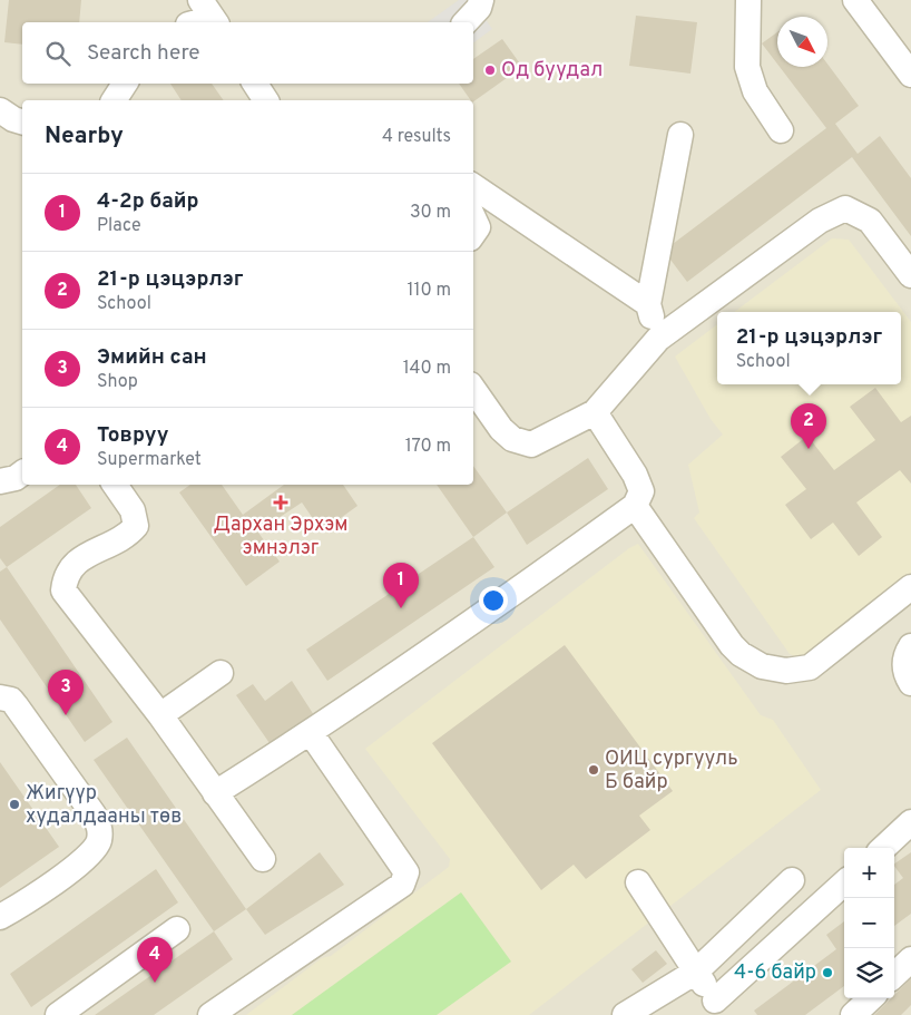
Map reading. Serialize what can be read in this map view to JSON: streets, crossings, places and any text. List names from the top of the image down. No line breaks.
{"places":{"other":["Од буудал","ОИЦ сургууль Б байр","Жигүүр худалдааны төв","4-6 байр"],"health":["Дархан Эрхэм эмнэлэг"]},"north":"bottom right","page":{"search":"Search here","heading":["Nearby","4 results"],"list":[{"mark":"1","name":"4-2р байр","note":"Place","value":"30 m"},{"mark":"2","name":"21-р цэцэрлэг","note":"School","value":"110 m"},{"mark":"3","name":"Эмийн сан","note":"Shop","value":"140 m"},{"mark":"4","name":"Товруу","note":"Supermarket","value":"170 m"}],"popup":["21-р цэцэрлэг","School"],"pins":["2","1","3","4"],"map_buttons":["+","−"]}}
